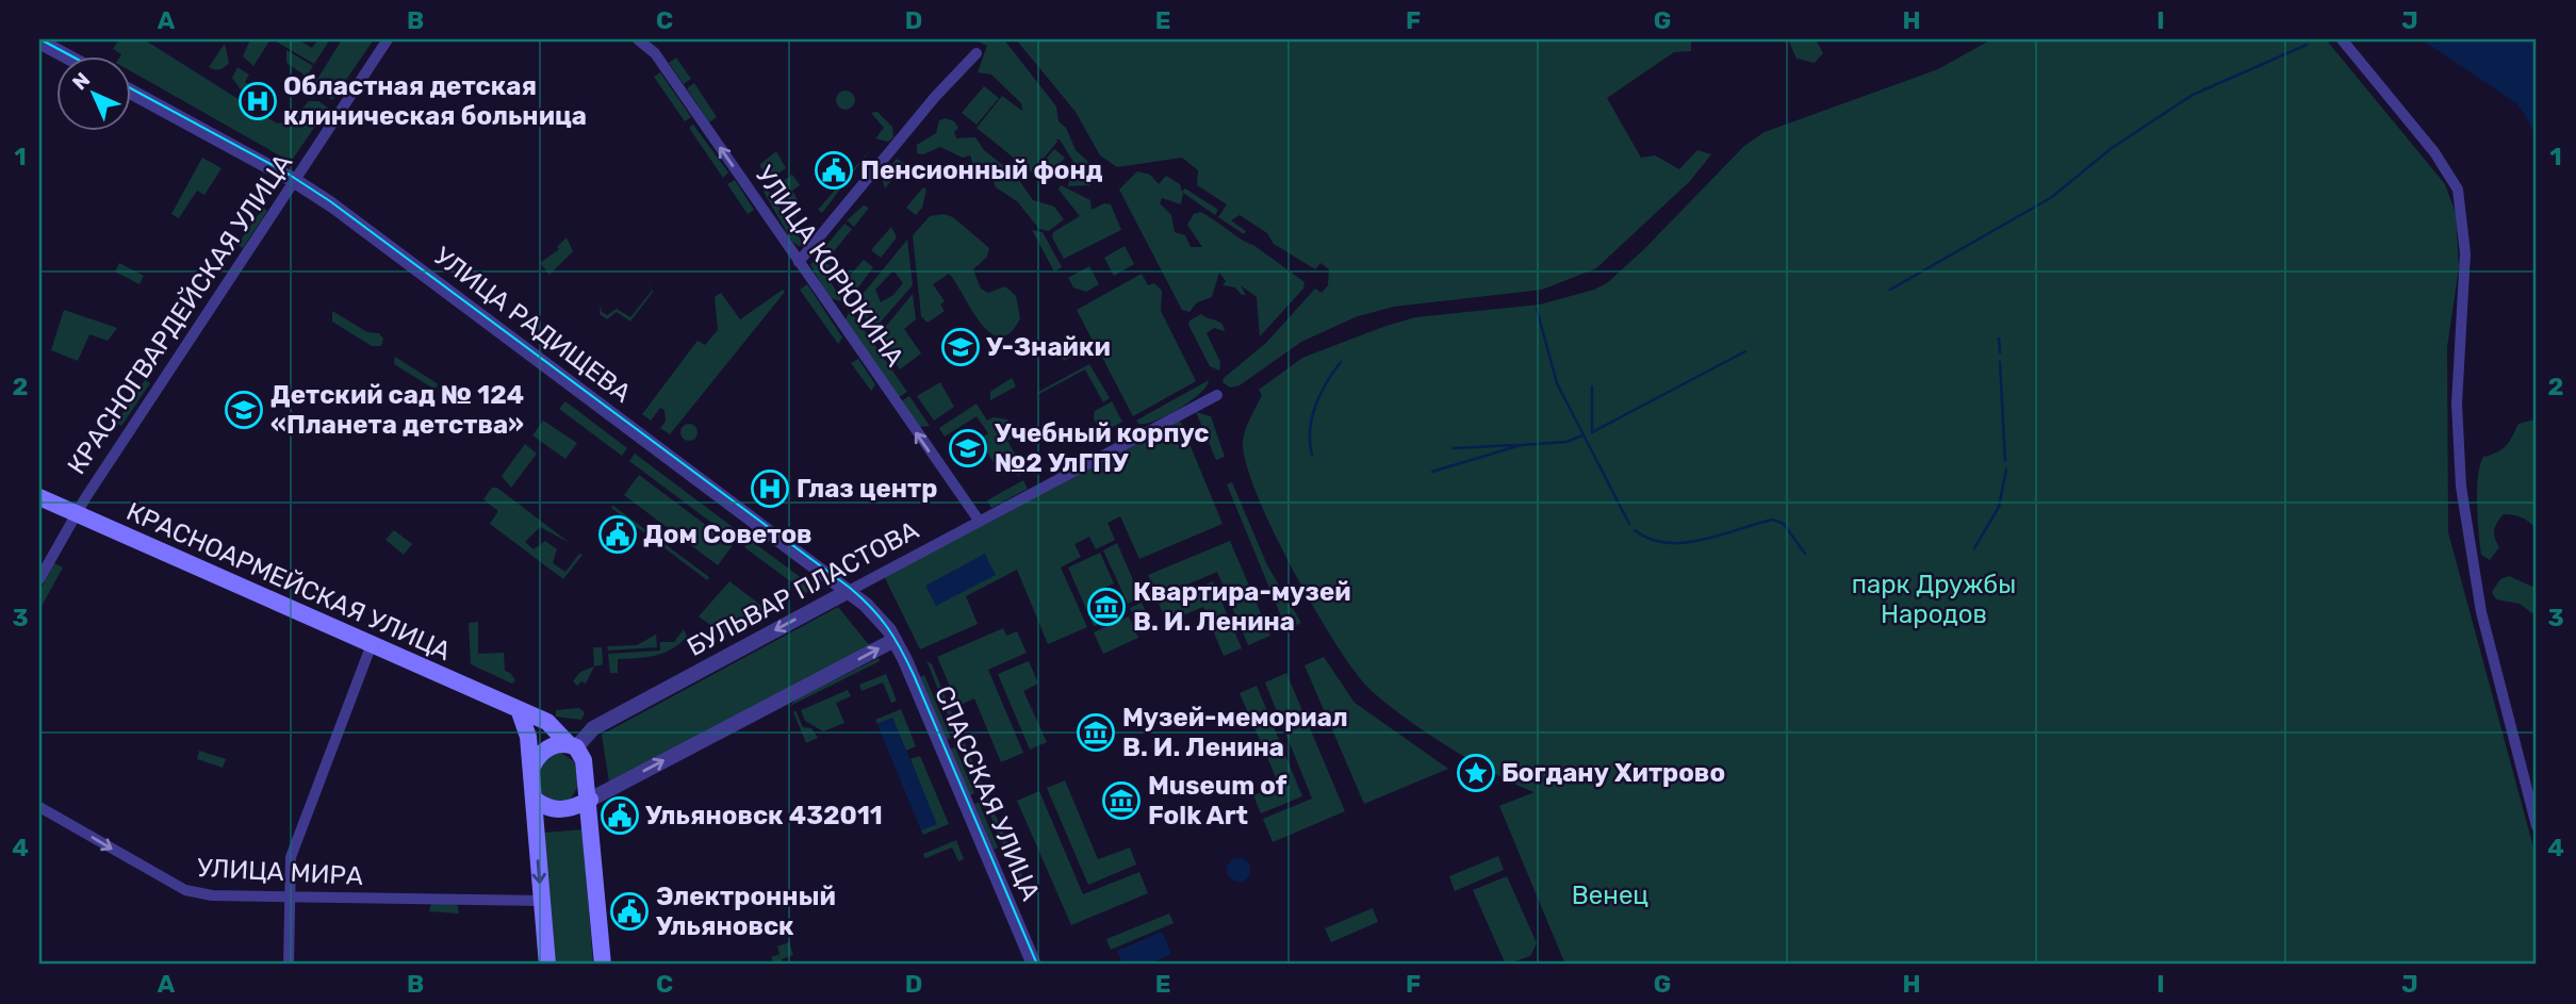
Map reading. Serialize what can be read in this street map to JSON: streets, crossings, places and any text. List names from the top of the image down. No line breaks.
{"streets":{"main road":["КРАСНОАРМЕЙСКАЯ УЛИЦА"],"street":["УЛИЦА КОРЮКИНА","КРАСНОГВАРДЕЙСКАЯ УЛИЦА","УЛИЦА РАДИЩЕВА","БУЛЬВАР ПЛАСТОВА","СПАССКАЯ УЛИЦА","УЛИЦА МИРА"]},"crossings":[["УЛИЦА КОРЮКИНА","БУЛЬВАР ПЛАСТОВА"],["КРАСНОГВАРДЕЙСКАЯ УЛИЦА","УЛИЦА РАДИЩЕВА"],["КРАСНОГВАРДЕЙСКАЯ УЛИЦА","КРАСНОАРМЕЙСКАЯ УЛИЦА"],["УЛИЦА РАДИЩЕВА","БУЛЬВАР ПЛАСТОВА"],["УЛИЦА РАДИЩЕВА","СПАССКАЯ УЛИЦА"],["КРАСНОАРМЕЙСКАЯ УЛИЦА","БУЛЬВАР ПЛАСТОВА"]],"one_way":["УЛИЦА КОРЮКИНА","УЛИЦА МИРА"],"parks":["парк Дружбы Народов","Венец"],"places":{"hospital":["Областная детская клиническая больница","Глаз центр"],"public building":["Пенсионный фонд","Дом Советов","Ульяновск 432011","Электронный Ульяновск"],"school or university":["У-Знайки","Детский сад № 124 «Планета детства»","Учебный корпус №2 УлГПУ"],"museum":["Квартира-музей В. И. Ленина","Музей-мемориал В. И. Ленина","Museum of Folk Art"],"place":["Богдану Хитрово"]},"north":"top left","grid":{"columns":["A","B","C","D","E","F","G","H","I","J"],"rows":["1","2","3","4"]}}
